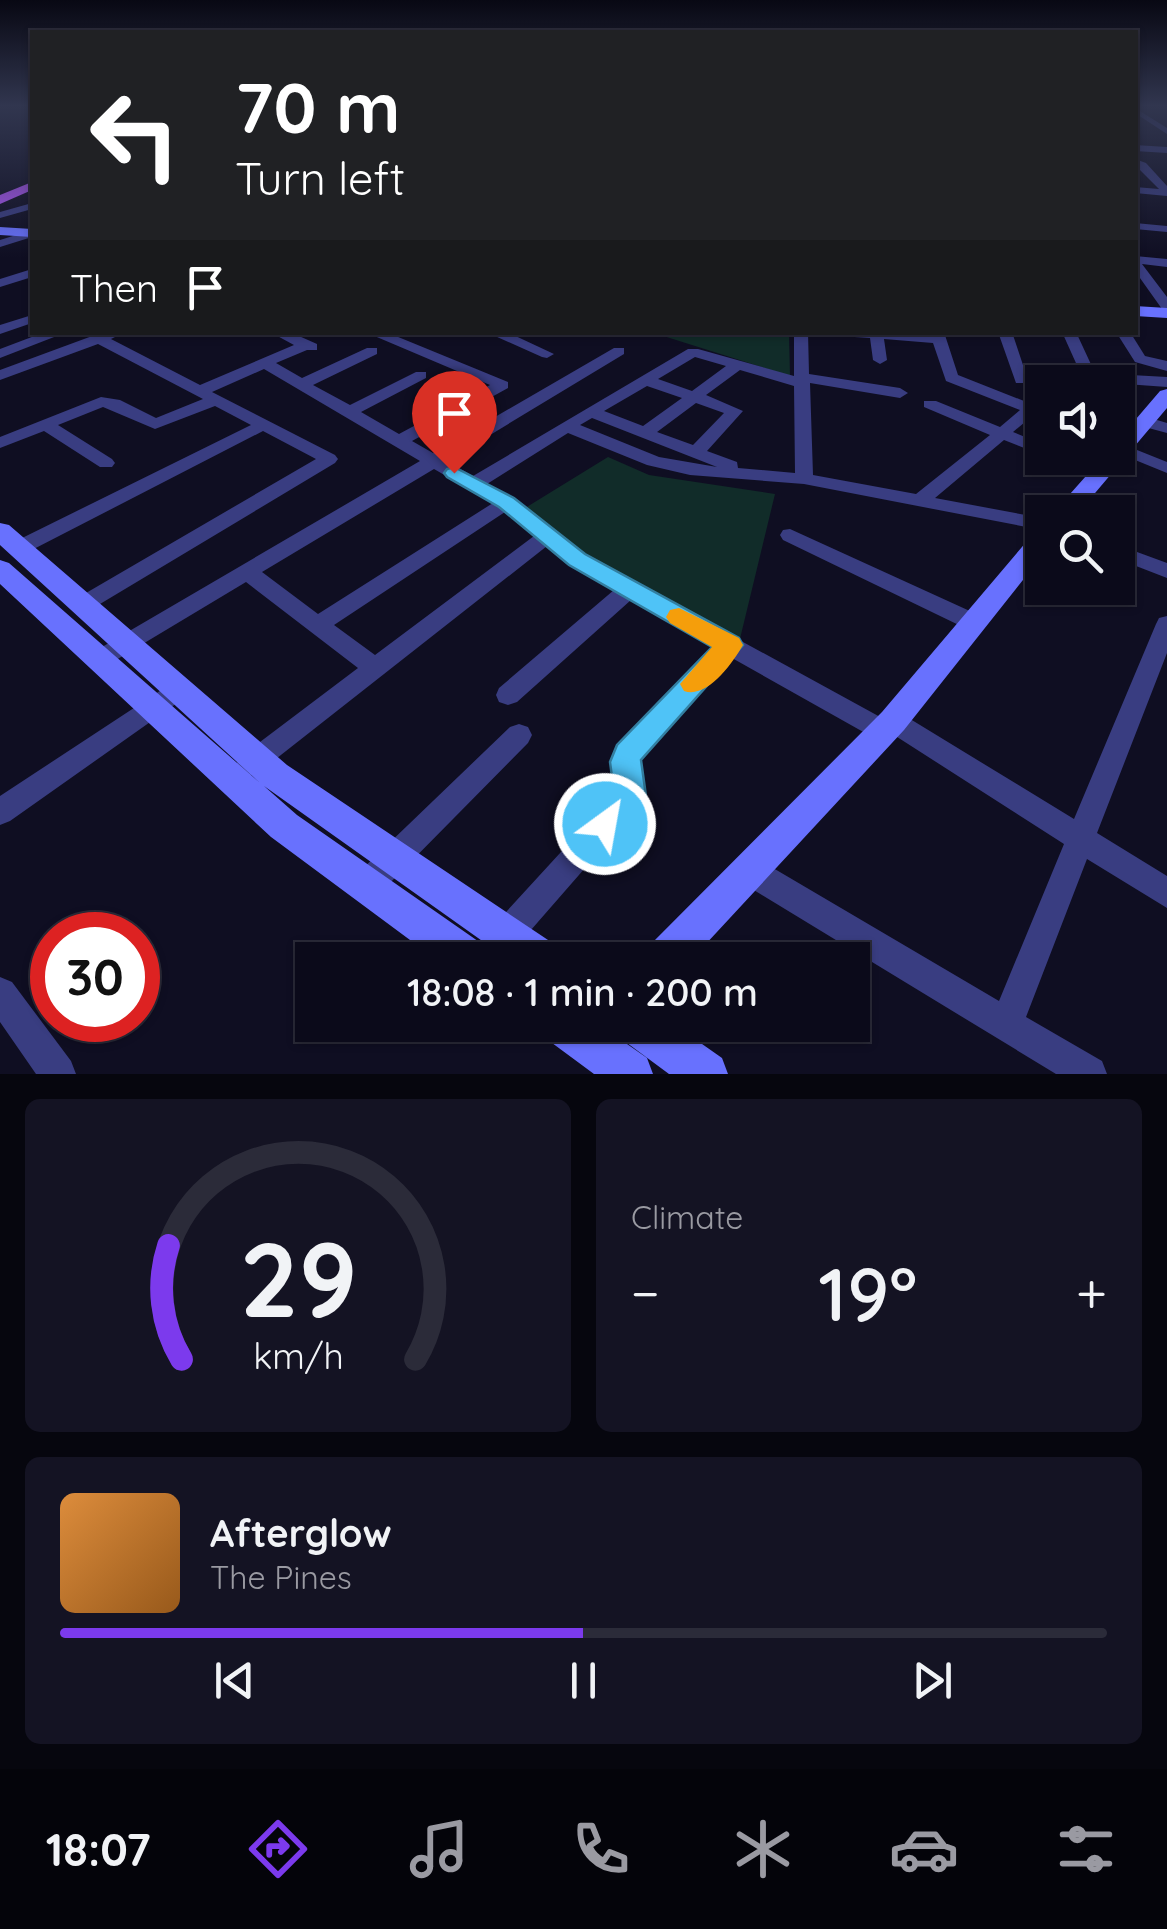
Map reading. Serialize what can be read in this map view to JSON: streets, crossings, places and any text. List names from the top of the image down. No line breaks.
{"page":{"turn":["70 m","Turn left"],"then":"Then","limit":"30","trip":"18:08 · 1 min · 200 m","tile":"Climate","heat":["−","19°","+"],"song":["Afterglow","The Pines"],"tabs":"18:07","gauge":["29","km/h"]}}
